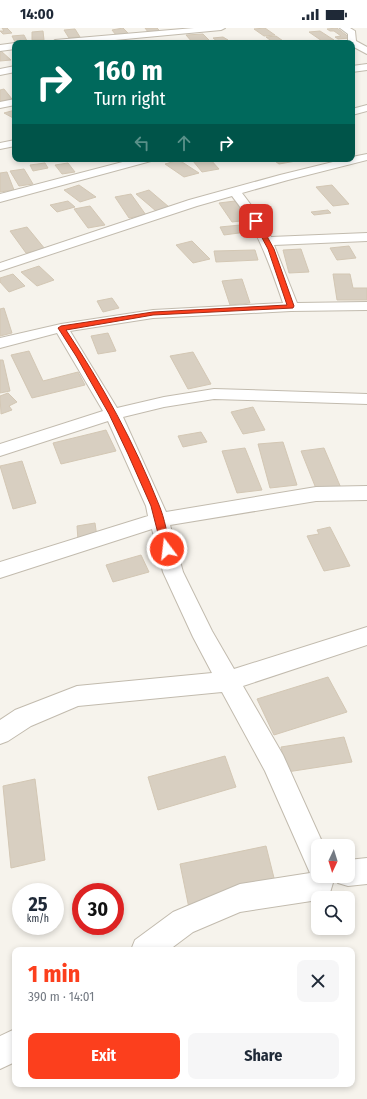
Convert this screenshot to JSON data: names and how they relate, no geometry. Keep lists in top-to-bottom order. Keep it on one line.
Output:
{"north":"bottom","page":{"status":"14:00","turn":["160 m","Turn right"],"speed":"25 km/h","limit":"30","heading":["1 min","390 m · 14:01"],"buttons":["Exit","Share"]}}
